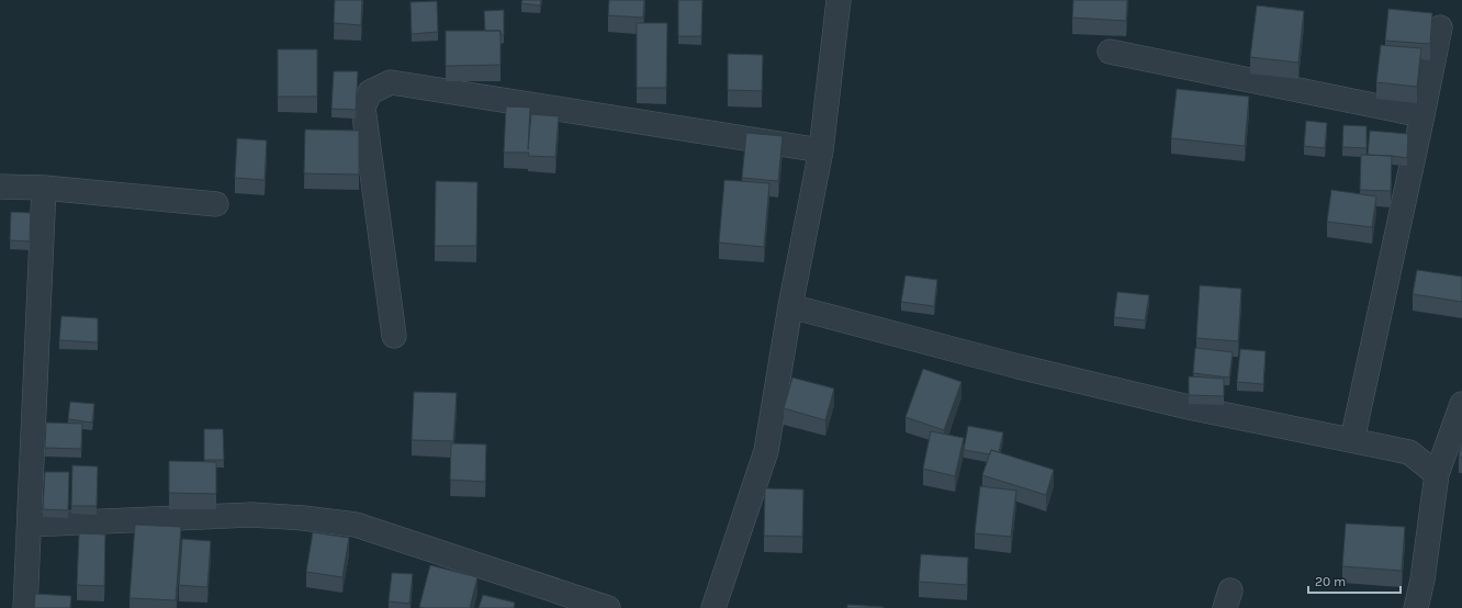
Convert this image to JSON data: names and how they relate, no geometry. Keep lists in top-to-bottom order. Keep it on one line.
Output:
{"scale_bar":"20 m"}
